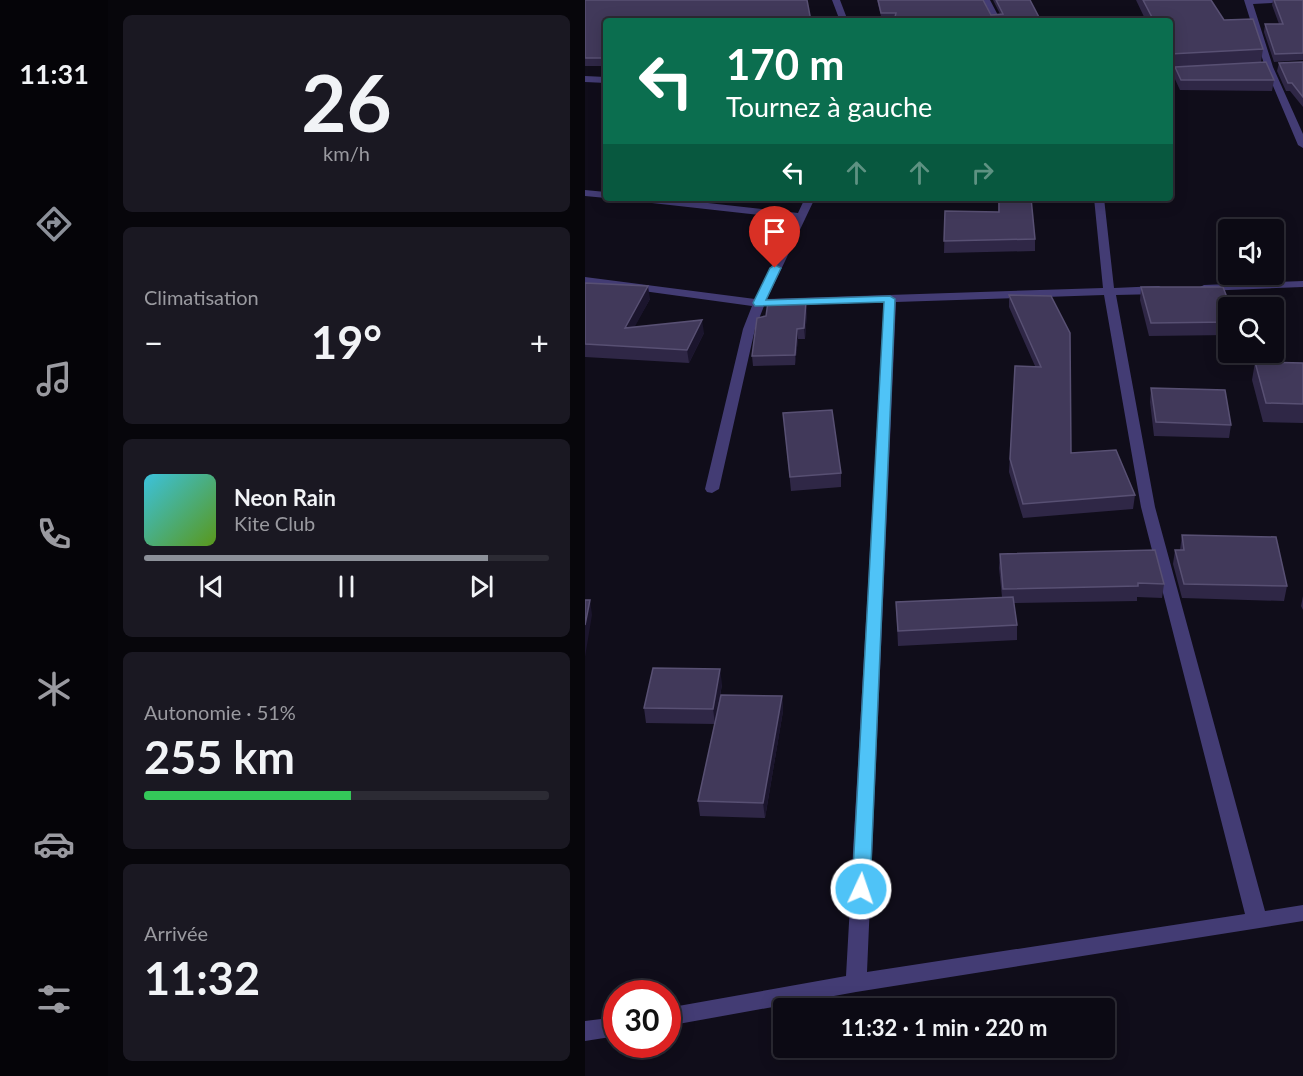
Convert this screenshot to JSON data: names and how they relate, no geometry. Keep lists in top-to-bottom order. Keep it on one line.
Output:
{"page":{"tabs":"11:31","tile":[["26","km/h"],"Climatisation",["Autonomie · 51%","255 km"],["Arrivée","11:32"]],"turn":["170 m","Tournez à gauche"],"heat":["−","19°","+"],"song":["Neon Rain","Kite Club"],"limit":"30","trip":"11:32 · 1 min · 220 m"}}
